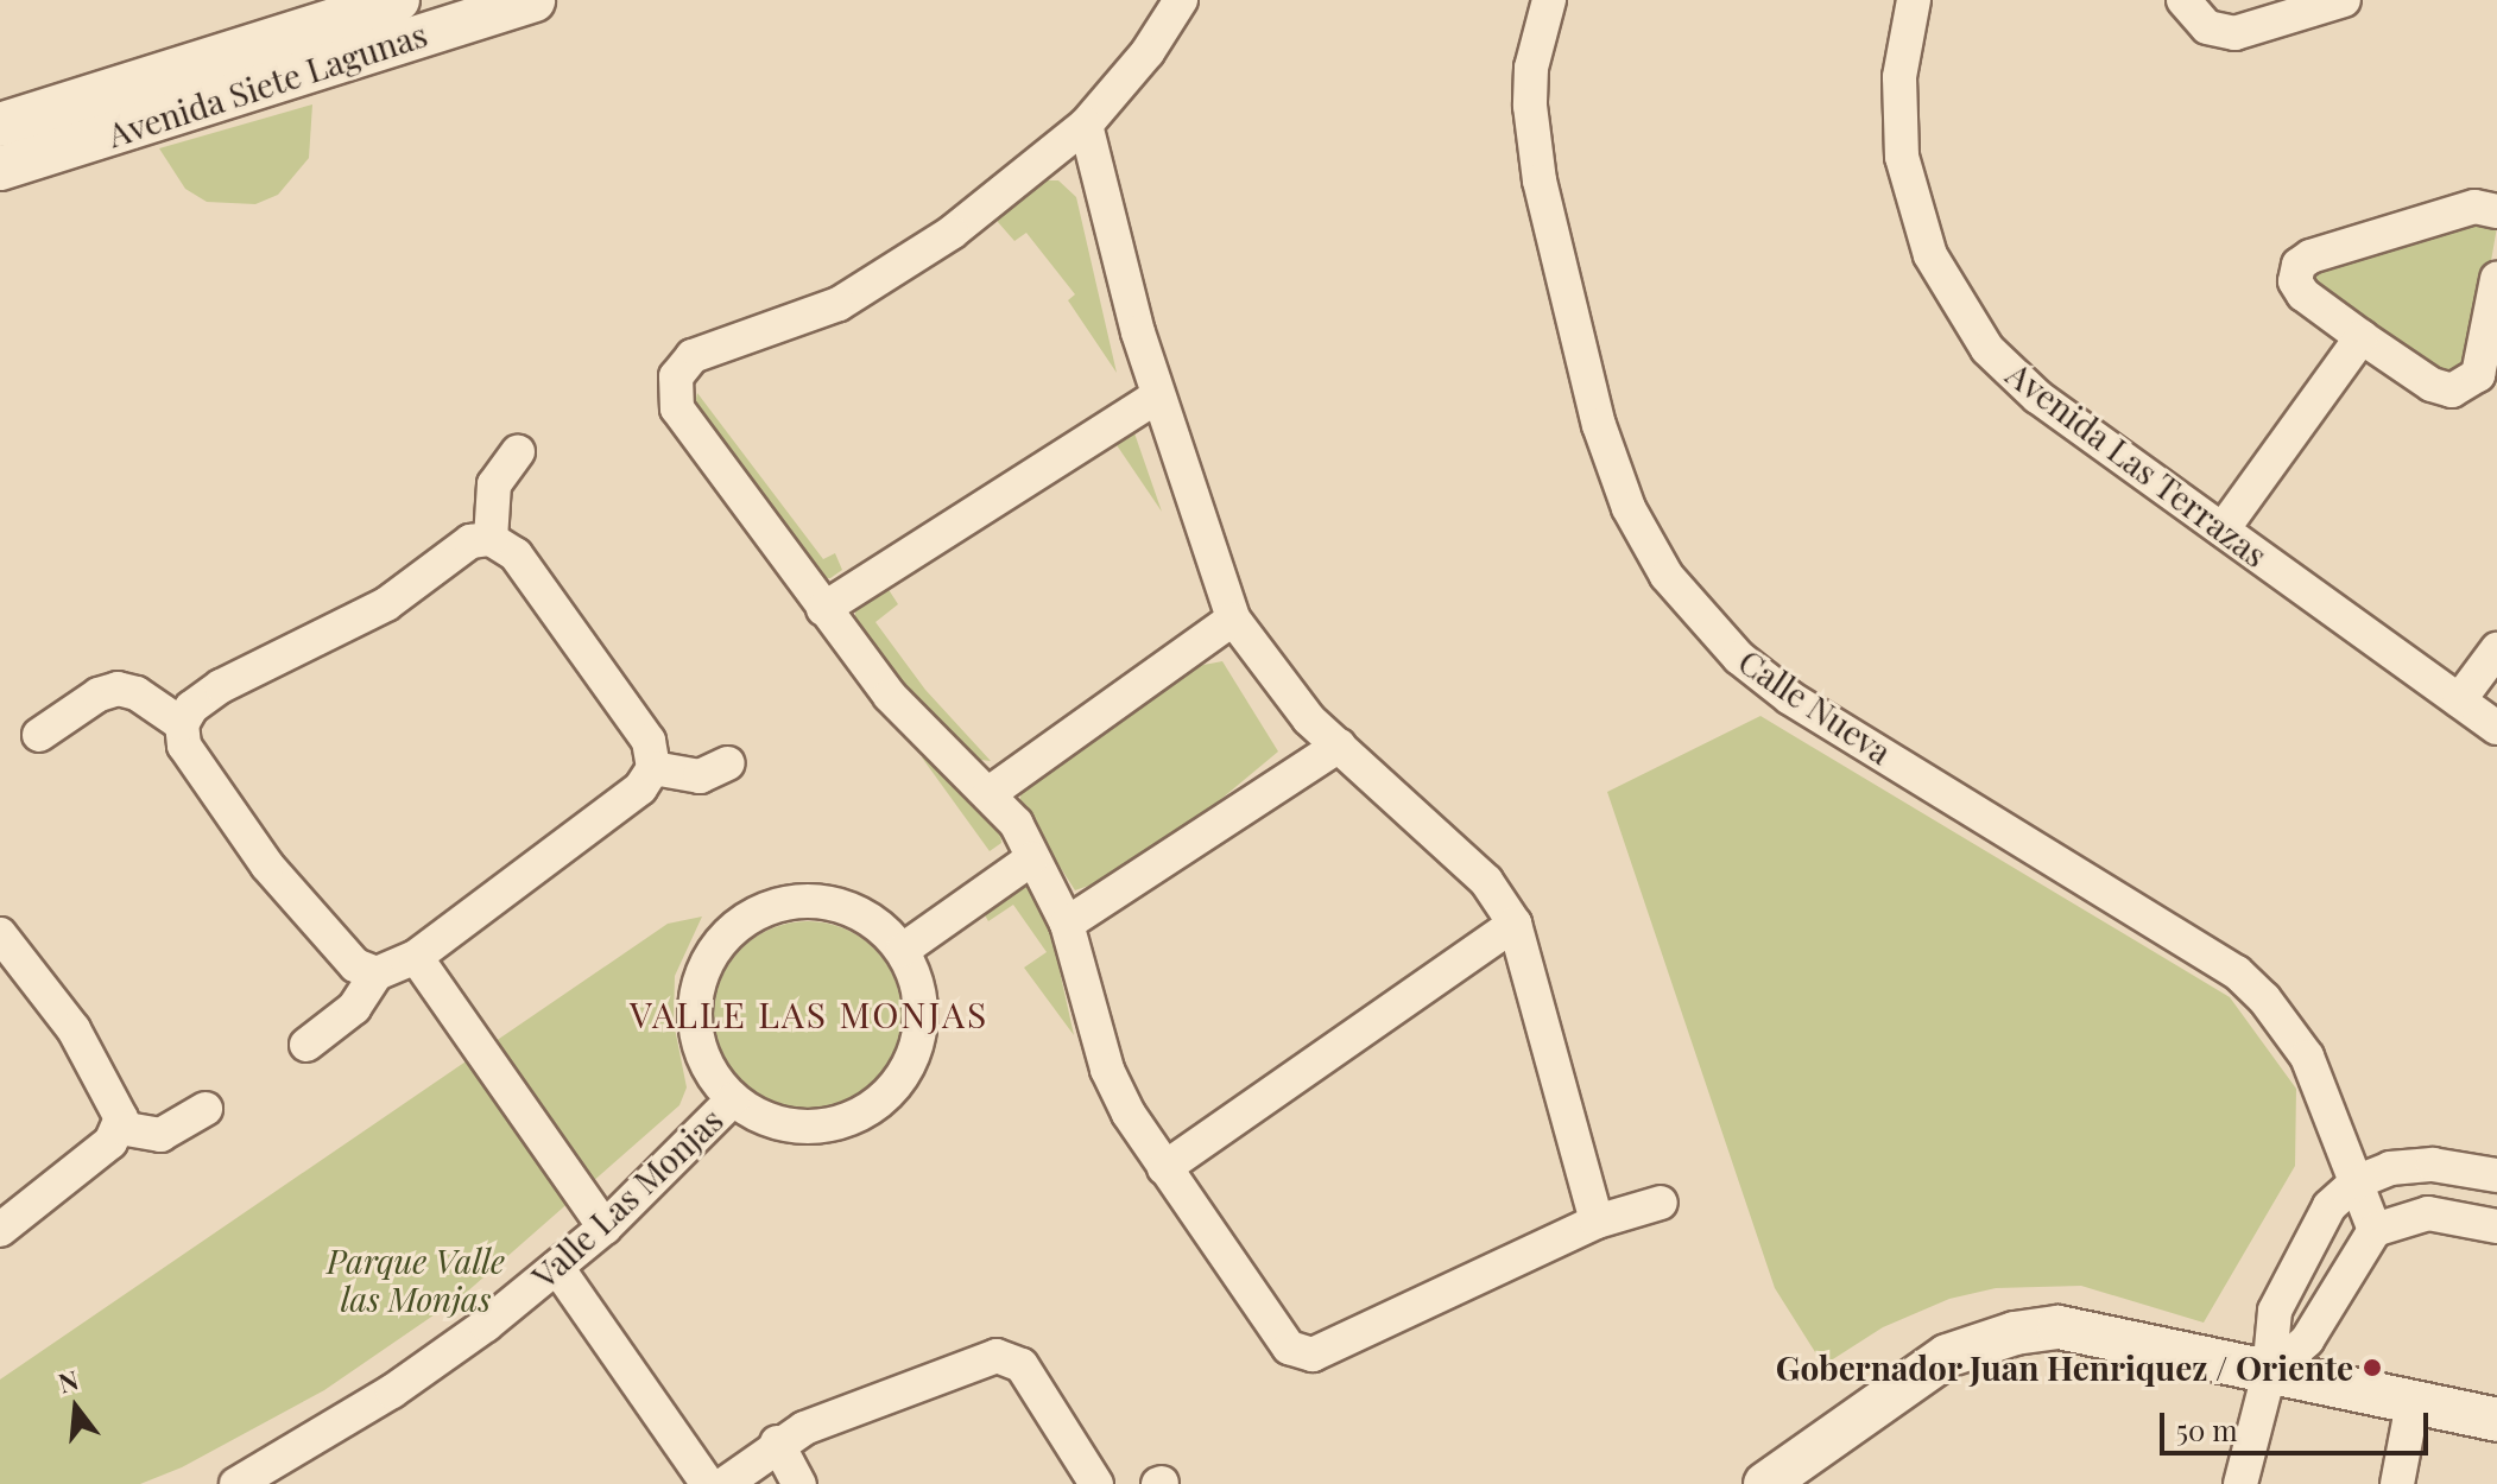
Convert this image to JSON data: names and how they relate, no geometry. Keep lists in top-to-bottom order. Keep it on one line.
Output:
{"streets":{"street":["Avenida Siete Lagunas","Avenida Las Terrazas","Calle Nueva","Valle Las Monjas"]},"districts":["VALLE LAS MONJAS"],"parks":["Parque Valle las Monjas"],"places":["Gobernador Juan Henriquez / Oriente"],"scale_bar":"50 m","north":"top"}
